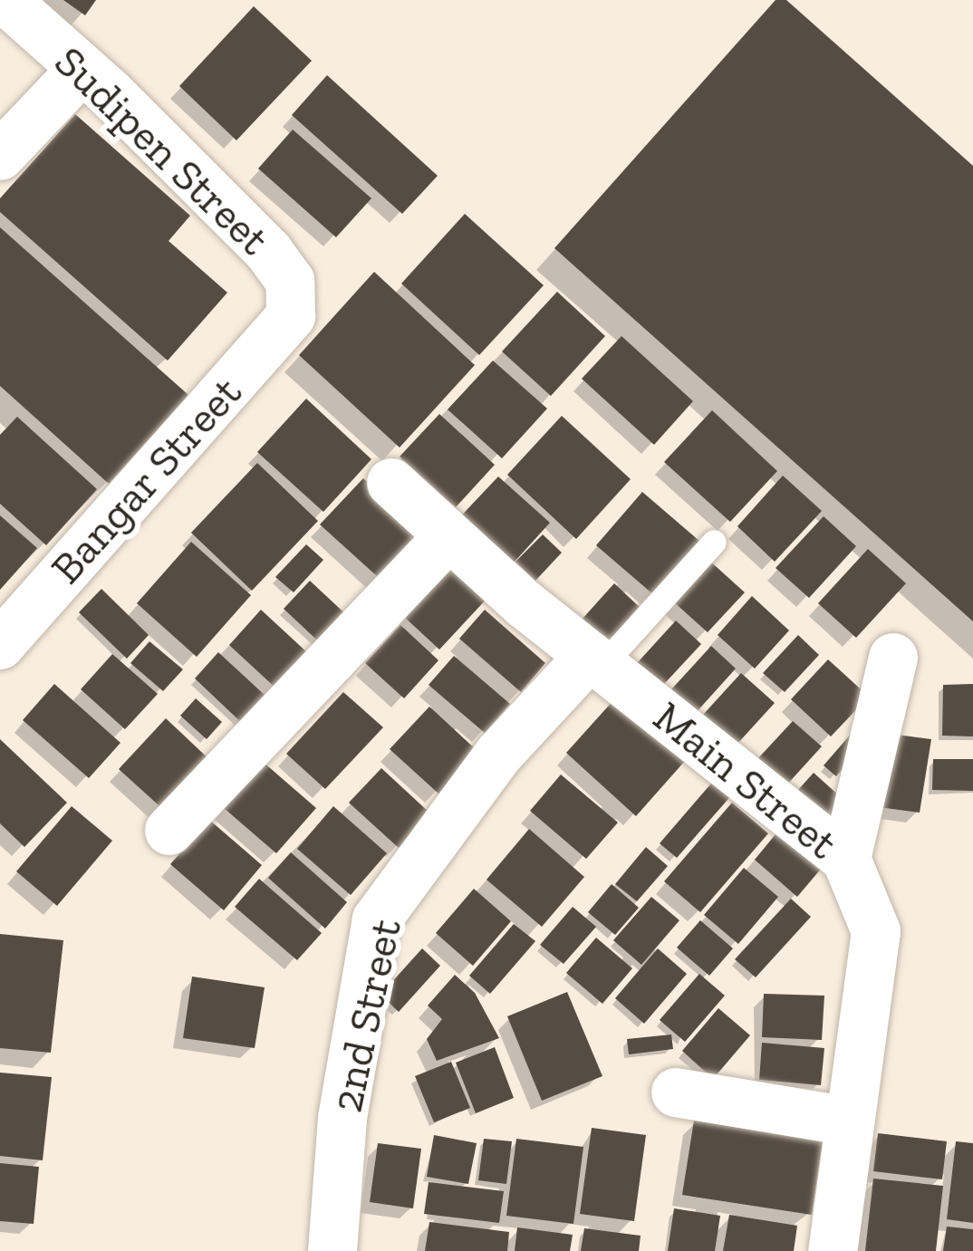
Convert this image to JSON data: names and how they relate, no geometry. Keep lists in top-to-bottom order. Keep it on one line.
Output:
{"streets":{"street":["Sudipen Street","Bangar Street","Main Street","2nd Street"]},"crossings":[["Sudipen Street","Bangar Street"],["Main Street","2nd Street"]]}
